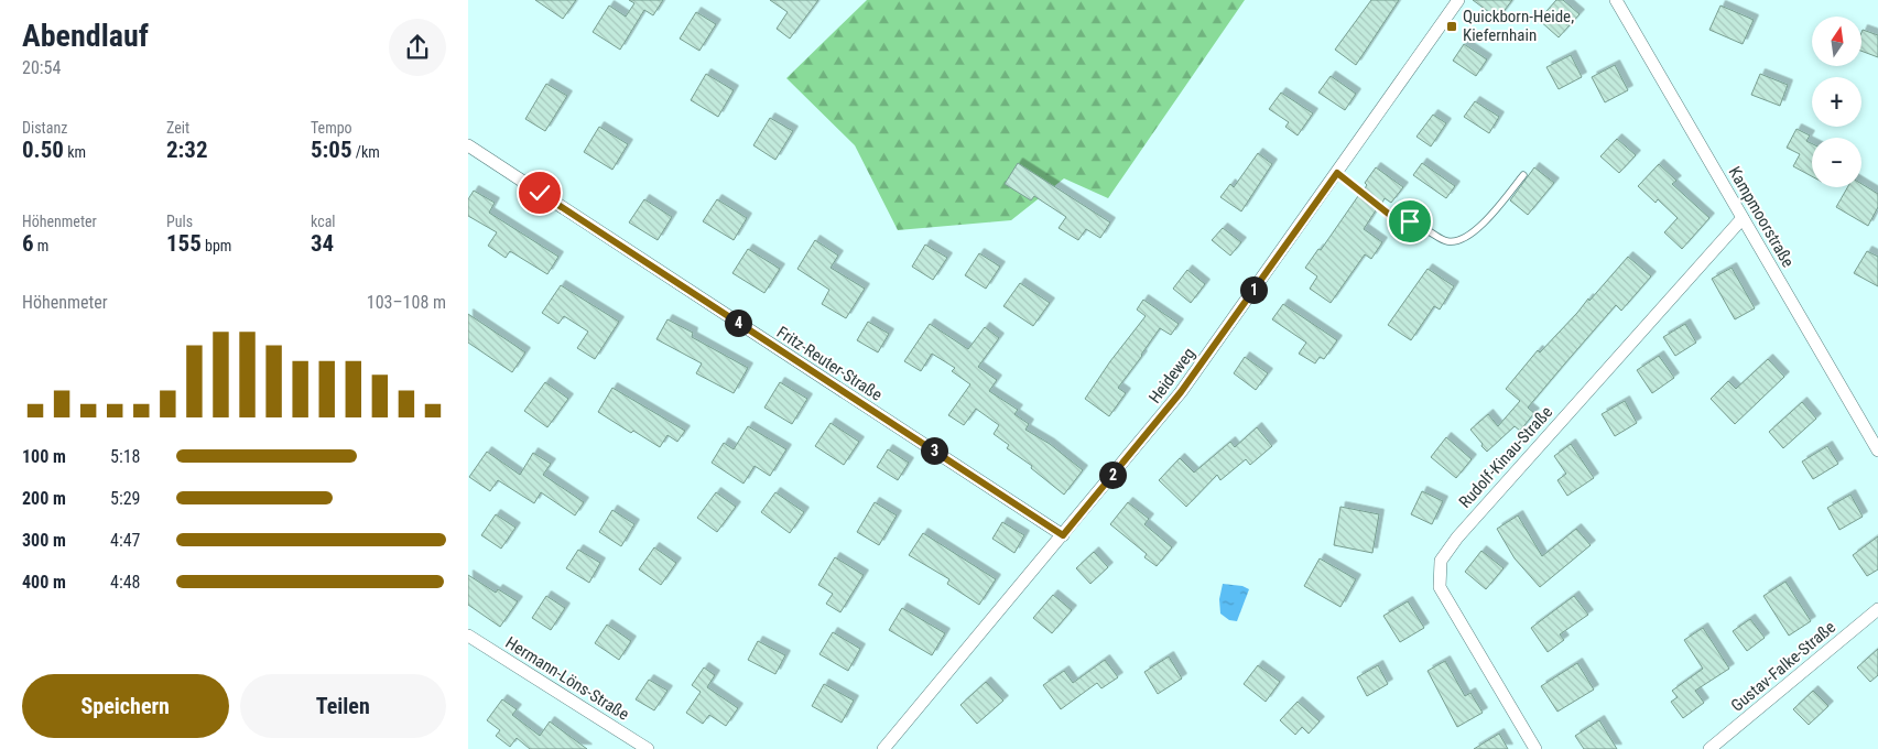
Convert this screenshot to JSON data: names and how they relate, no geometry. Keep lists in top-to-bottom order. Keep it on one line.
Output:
{"streets":{"street":["Kampmoorstraße","Fritz-Reuter-Straße","Heideweg","Rudolf-Kinau-Straße","Gustav-Falke-Straße","Hermann-Löns-Straße"]},"crossings":[["Kampmoorstraße","Rudolf-Kinau-Straße"],["Fritz-Reuter-Straße","Heideweg"]],"places":{"transit":["Quickborn-Heide, Kiefernhain"]},"north":"top","page":{"heading":["Abendlauf","20:54"],"map_buttons":["+","−"],"stats":[["Distanz","0.50 km"],["Zeit","2:32"],["Tempo","5:05 /km"],["Höhenmeter","6 m"],["Puls","155 bpm"],["kcal","34"]],"pins":["1","4","3","2"],"chart":["Höhenmeter","103–108 m"],"list":[{"name":"100 m","note":"5:18"},{"name":"200 m","note":"5:29"},{"name":"300 m","note":"4:47"},{"name":"400 m","note":"4:48"}],"buttons":["Speichern","Teilen"]}}
